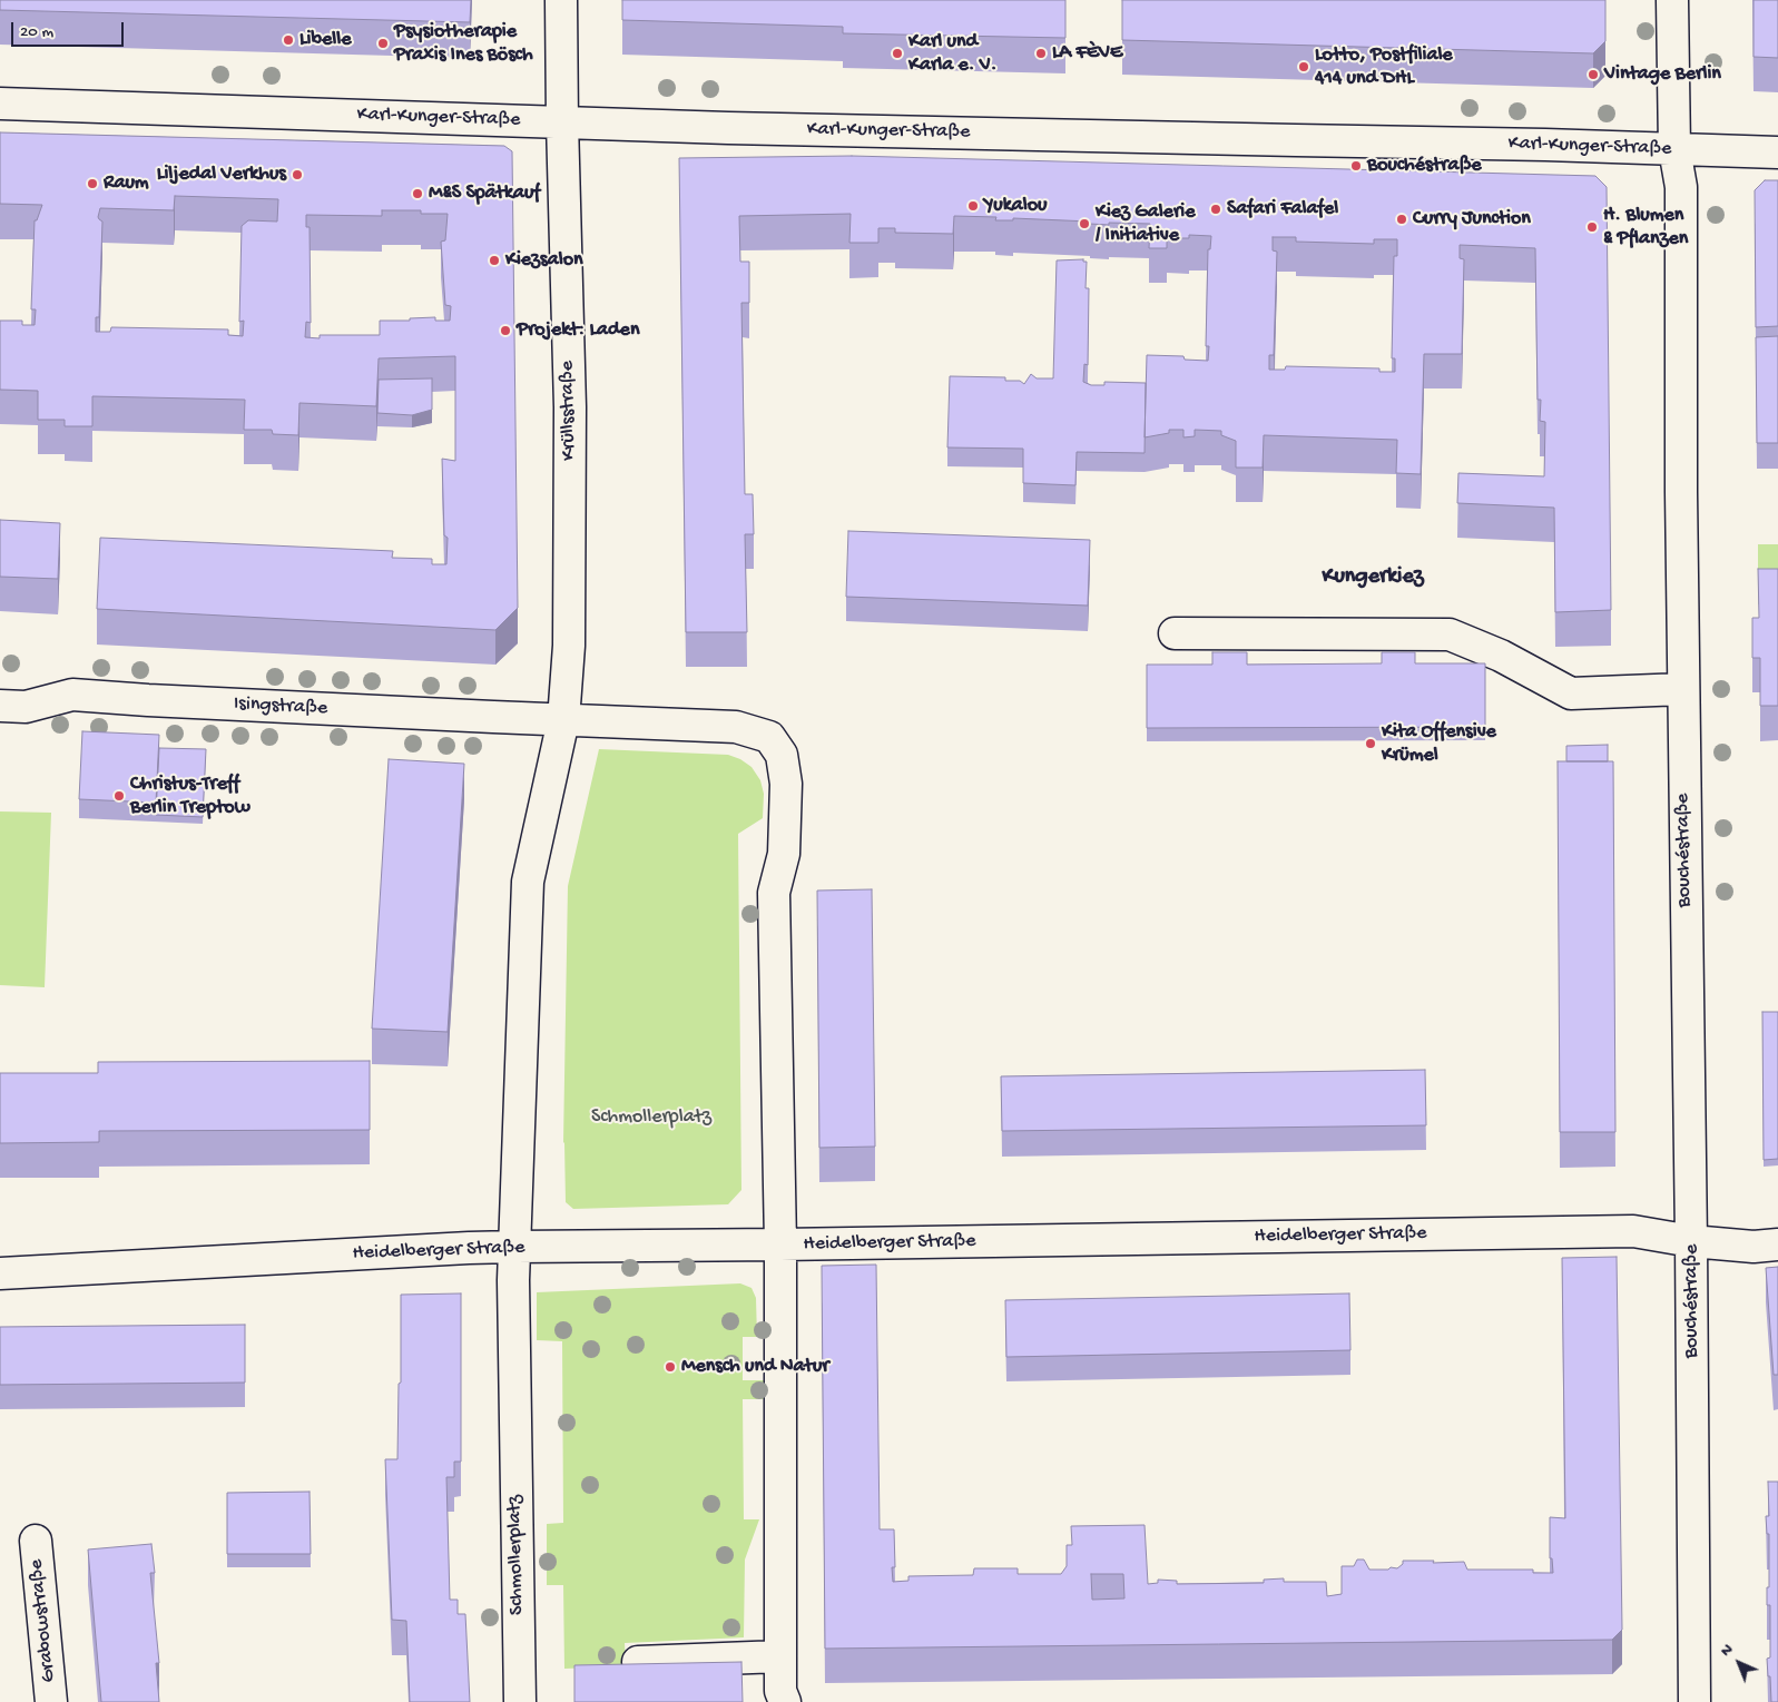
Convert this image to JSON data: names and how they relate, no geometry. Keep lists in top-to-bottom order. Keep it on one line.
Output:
{"streets":{"street":["Karl-Kunger-Straße","Krüllsstraße","Isingstraße","Bouchéstraße","Heidelberger Straße","Schmollerplatz","Grabowstraße"]},"crossings":[["Karl-Kunger-Straße","Krüllsstraße"],["Karl-Kunger-Straße","Bouchéstraße"],["Krüllsstraße","Isingstraße"],["Krüllsstraße","Schmollerplatz"],["Isingstraße","Schmollerplatz"],["Bouchéstraße","Heidelberger Straße"],["Heidelberger Straße","Schmollerplatz"]],"districts":["Kungerkiez"],"parks":["Schmollerplatz"],"places":["Libelle","Psysiotherapie Praxis Ines Bösch","Karl und Karla e. V.","LA FÈVE","Lotto, Postfiliale 414 und DHL","Vintage Berlin","Bouchéstraße","Liljedal Verkhus","Raum","M&S Spätkauf","Yukalou","Safari Falafel","Curry Junction","Kiez Galerie / Initiative","H. Blumen & Pflanzen","Kiezsalon","Projekt: Laden","Kita Offensive Krümel","Christus-Treff Berlin Treptow","Mensch und Natur"],"scale_bar":"20 m","north":"top left"}
